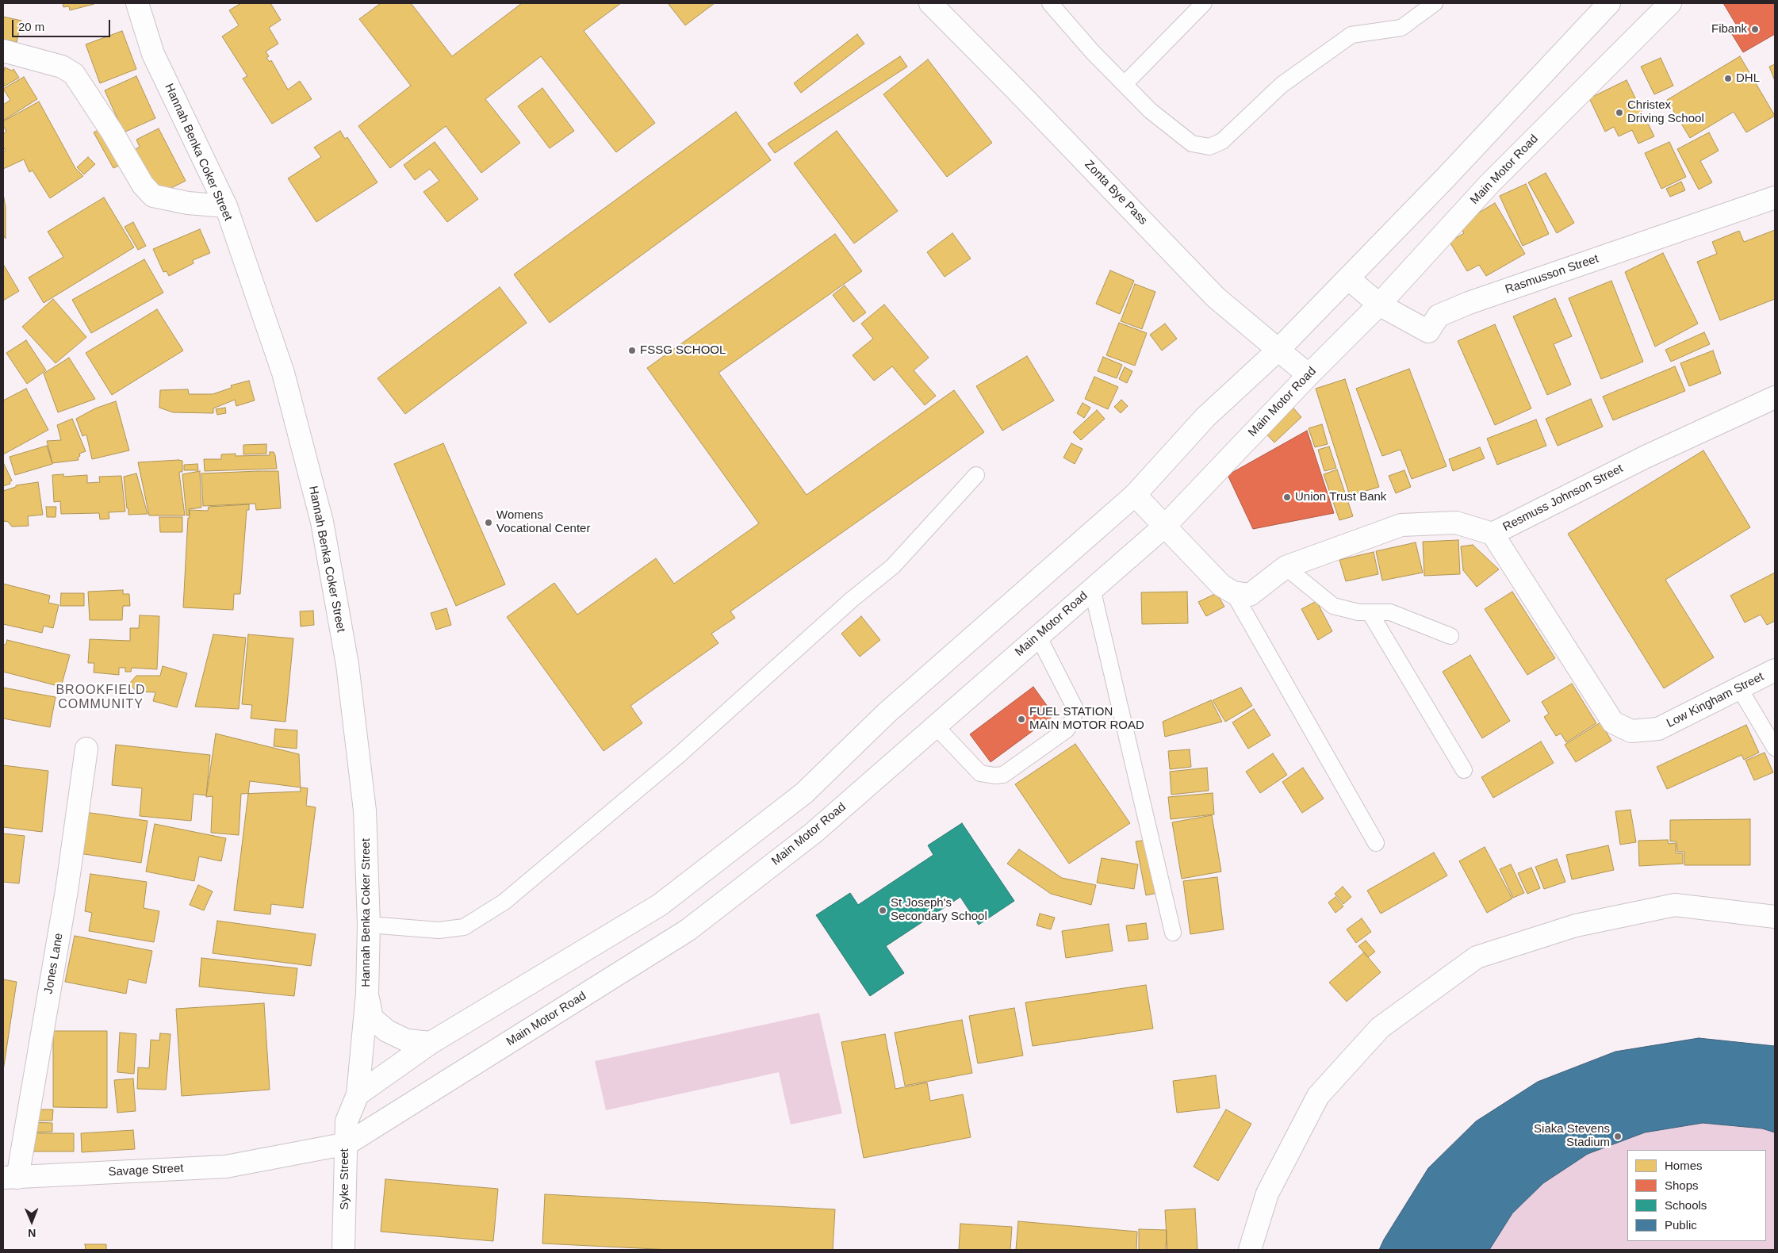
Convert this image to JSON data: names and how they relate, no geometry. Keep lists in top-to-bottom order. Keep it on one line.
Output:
{"streets":{"street":["Hannah Benka Coker Street","Main Motor Road","Zonta Bye Pass","Rasmusson Street","Resmuss Johnson Street","Low Kingham Street","Jones Lane","Savage Street","Syke Street"]},"crossings":[["Hannah Benka Coker Street","Main Motor Road"],["Hannah Benka Coker Street","Syke Street"],["Main Motor Road","Zonta Bye Pass"],["Main Motor Road","Rasmusson Street"],["Main Motor Road","Syke Street"],["Resmuss Johnson Street","Low Kingham Street"],["Jones Lane","Savage Street"],["Savage Street","Syke Street"]],"districts":["BROOKFIELD COMMUNITY"],"places":["Fibank","DHL","Christex Driving School","FSSG SCHOOL","Union Trust Bank","Womens Vocational Center","FUEL STATION MAIN MOTOR ROAD","St Joseph's Secondary School","Siaka Stevens Stadium"],"legend":["Homes","Shops","Schools","Public"],"scale_bar":"20 m","north":"bottom"}
